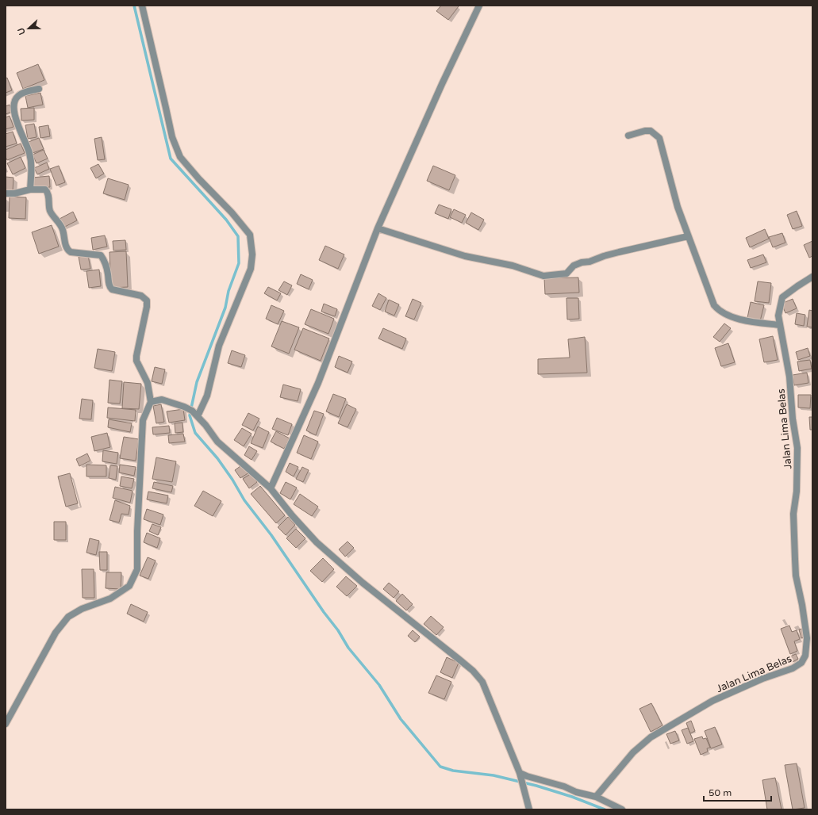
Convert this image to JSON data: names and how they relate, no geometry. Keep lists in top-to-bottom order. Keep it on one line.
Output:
{"streets":{"street":["Jalan Lima Belas"]},"scale_bar":"50 m","north":"left"}
